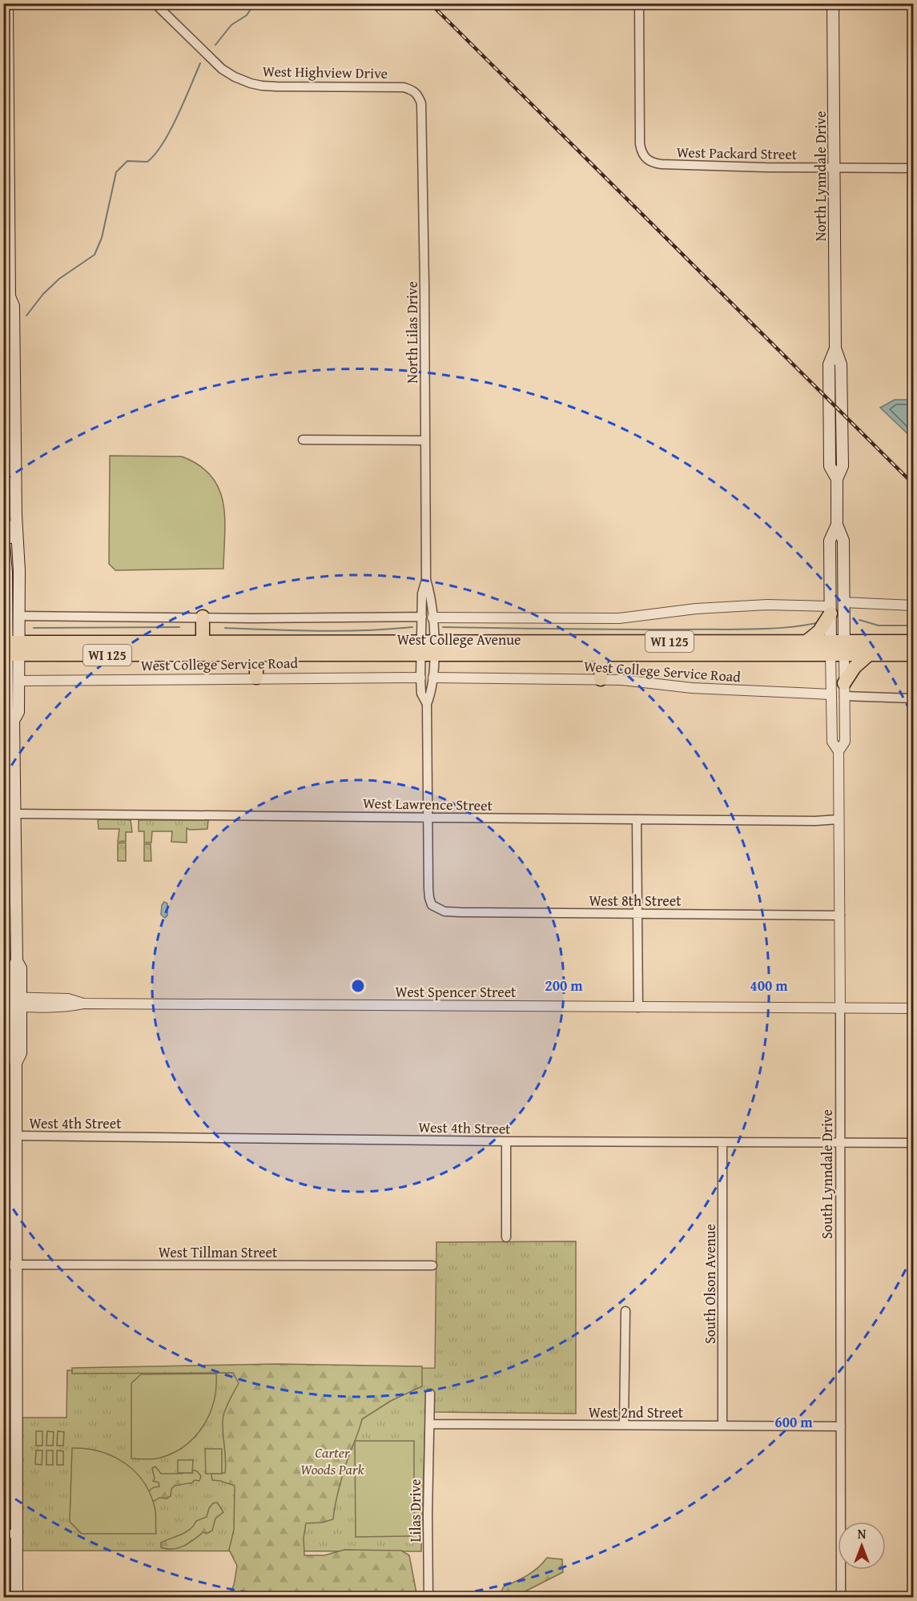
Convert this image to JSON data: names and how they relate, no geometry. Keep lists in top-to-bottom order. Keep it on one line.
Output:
{"streets":{"main road":["North Lynndale Drive","West College Avenue","WI 125"],"street":["West Highview Drive","West Packard Street","North Lilas Drive","West College Service Road","West Lawrence Street","West 8th Street","West Spencer Street","West 4th Street","South Lynndale Drive","West Tillman Street","South Olson Avenue","West 2nd Street","Lilas Drive"]},"crossings":[["West Highview Drive","North Lilas Drive"],["West Packard Street","North Lynndale Drive"],["North Lynndale Drive","West College Avenue"],["North Lynndale Drive","South Lynndale Drive"],["North Lilas Drive","West College Avenue"],["West College Avenue","South Lynndale Drive"],["West College Service Road","South Lynndale Drive"],["West Lawrence Street","West 8th Street"],["West Lawrence Street","South Lynndale Drive"],["West 8th Street","South Lynndale Drive"],["West Spencer Street","South Lynndale Drive"],["West 4th Street","South Lynndale Drive"],["West 4th Street","South Olson Avenue"],["South Lynndale Drive","West 2nd Street"],["South Olson Avenue","West 2nd Street"],["West 2nd Street","Lilas Drive"]],"parks":["Carter Woods Park"],"north":"top","rings":["200 m","400 m","600 m"]}
